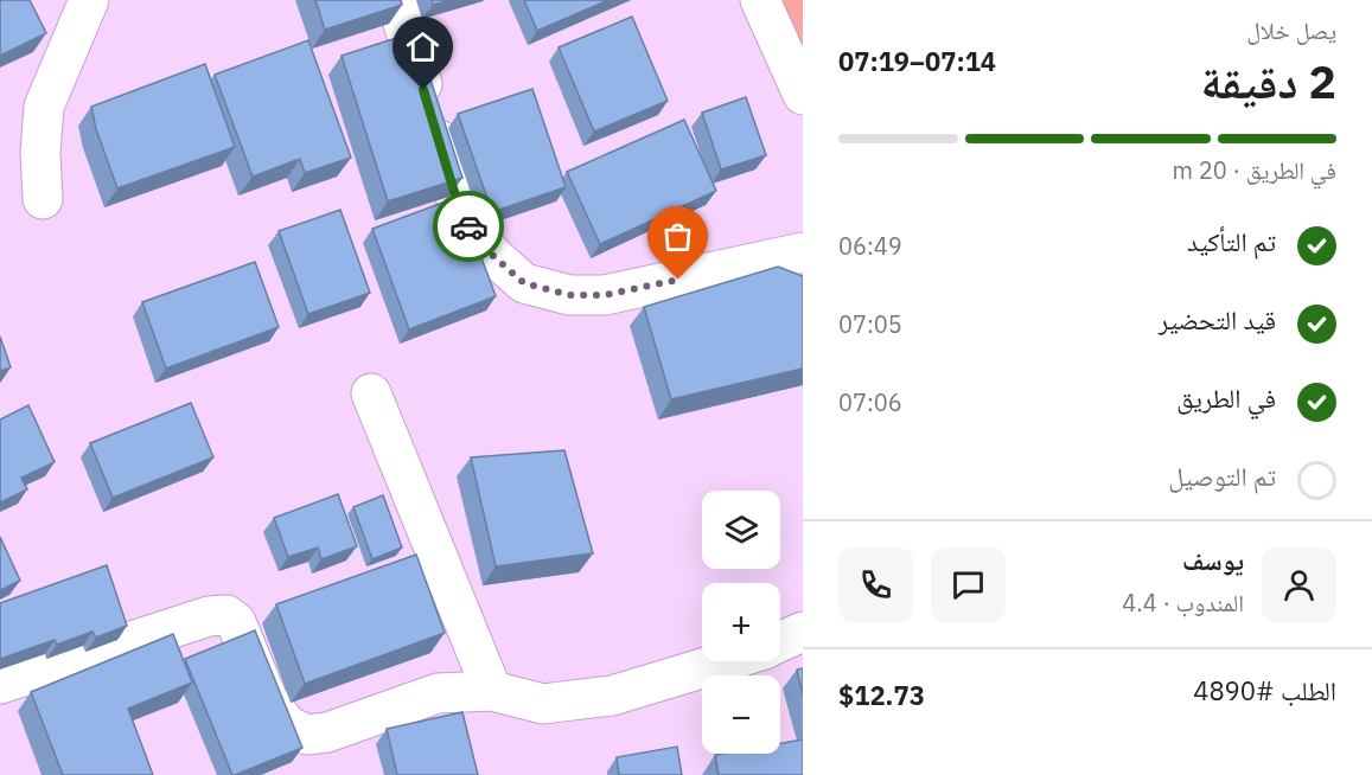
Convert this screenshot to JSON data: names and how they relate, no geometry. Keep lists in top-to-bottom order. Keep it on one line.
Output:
{"page":{"heading":["2 دقيقة","يصل خلال","07:14–07:19"],"panel":["يوسف","المندوب · 4.4","الطلب #4890","$12.73"],"bar":"في الطريق · 20 m","list":[["تم التأكيد","06:49"],["قيد التحضير","07:05"],["في الطريق","07:06"],"تم التوصيل"],"map_buttons":["+","−"]}}
